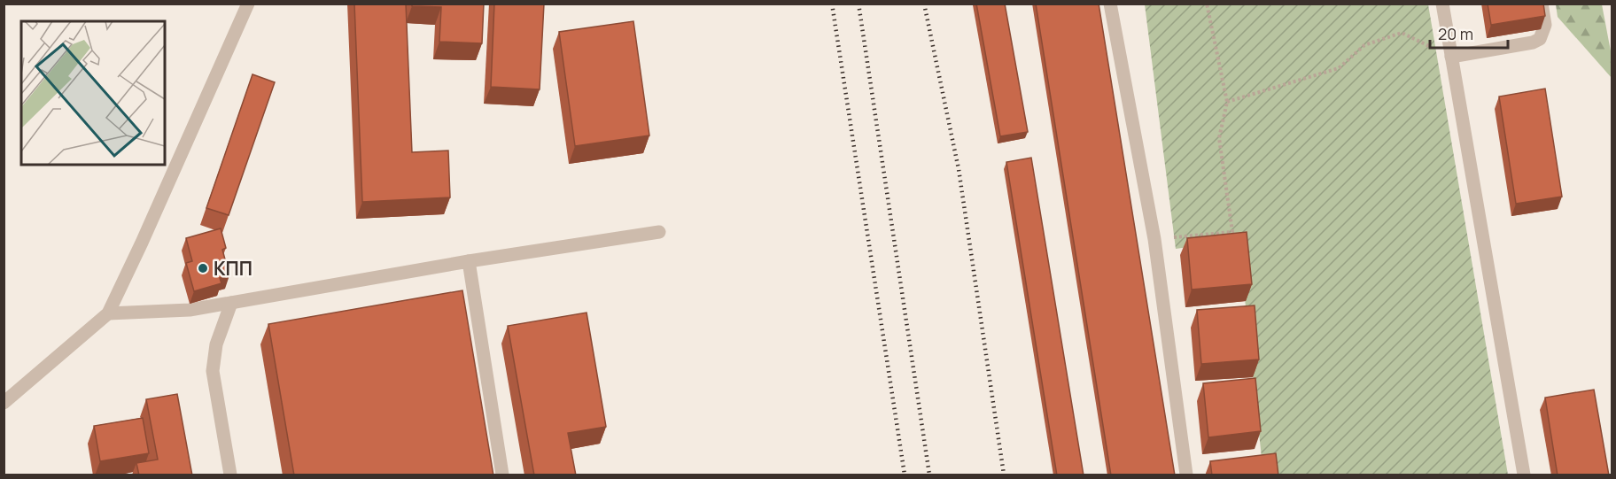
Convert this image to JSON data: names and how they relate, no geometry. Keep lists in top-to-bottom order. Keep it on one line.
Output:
{"places":["КПП"],"scale_bar":"20 m"}
